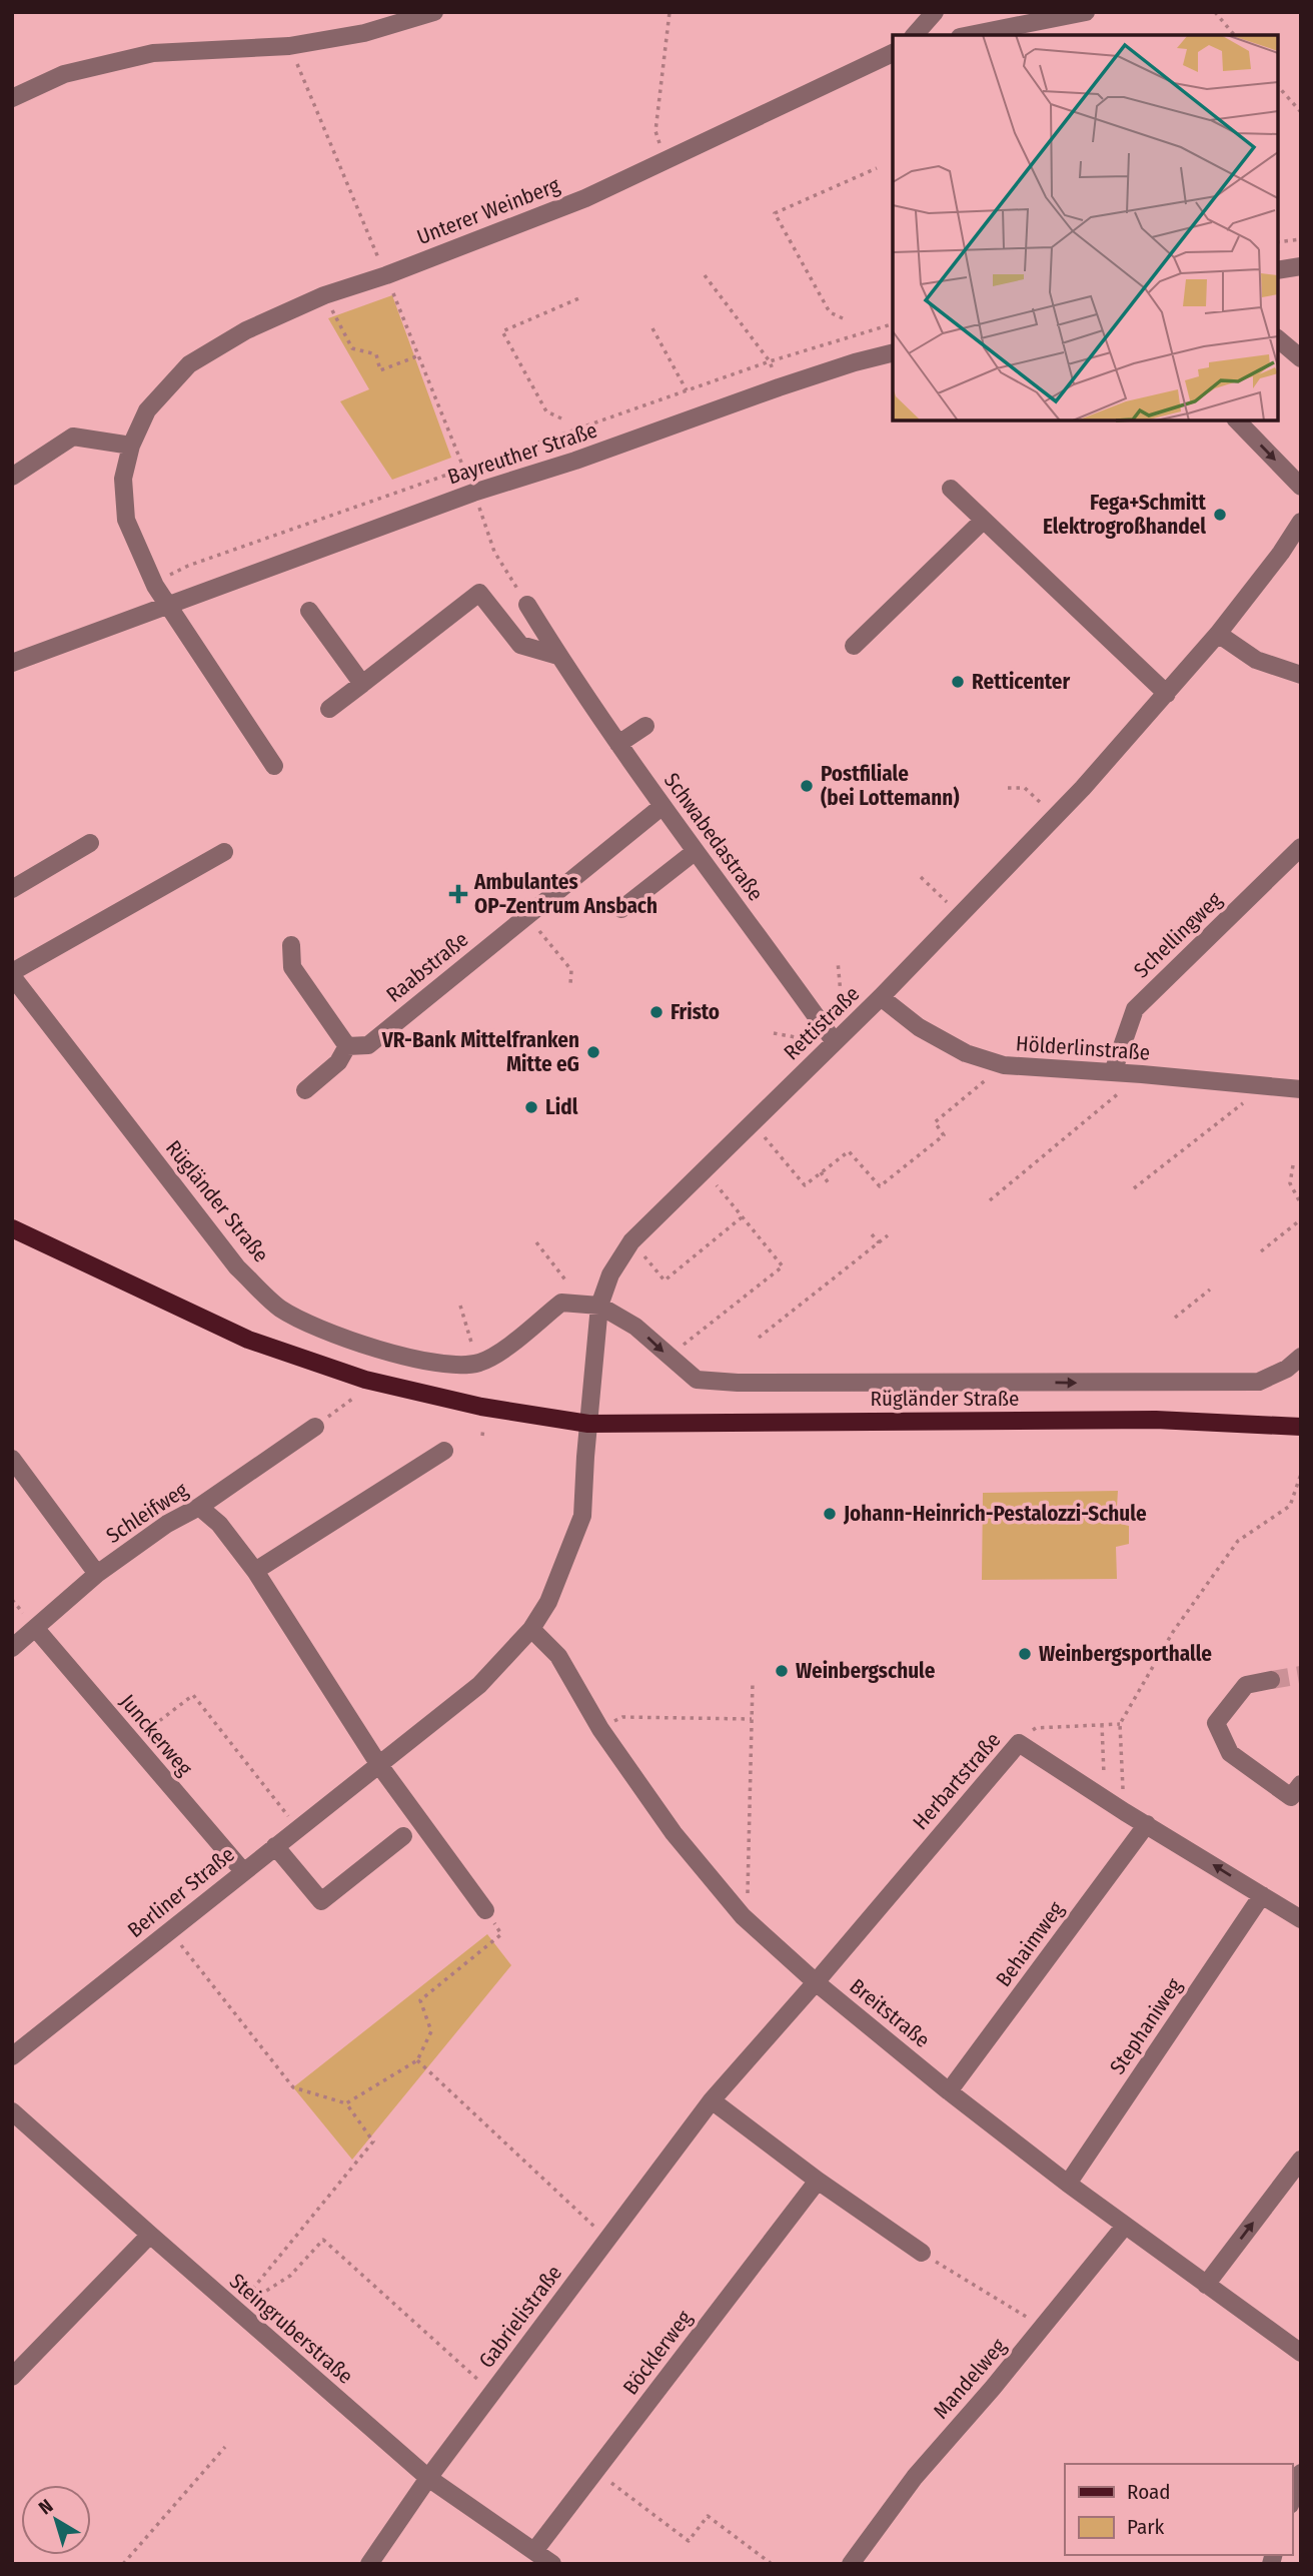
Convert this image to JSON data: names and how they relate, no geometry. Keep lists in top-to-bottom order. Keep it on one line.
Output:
{"streets":{"main road":["Rügländer Straße"],"street":["Unterer Weinberg","Bayreuther Straße","Schwabedastraße","Schellingweg","Raabstraße","Rettistraße","Hölderlinstraße","Schleifweg","Junckerweg","Herbartstraße","Berliner Straße","Behaimweg","Breitstraße","Stephaniweg","Gabrielistraße","Steingruberstraße","Böcklerweg","Mandelweg"]},"crossings":[["Unterer Weinberg","Bayreuther Straße"],["Schwabedastraße","Raabstraße"],["Schwabedastraße","Rettistraße"],["Schellingweg","Hölderlinstraße"],["Rettistraße","Hölderlinstraße"],["Rettistraße","Rügländer Straße"],["Rettistraße","Berliner Straße"],["Rügländer Straße","Berliner Straße"],["Schleifweg","Junckerweg"],["Junckerweg","Berliner Straße"],["Herbartstraße","Behaimweg"],["Herbartstraße","Breitstraße"],["Herbartstraße","Stephaniweg"],["Herbartstraße","Gabrielistraße"],["Berliner Straße","Breitstraße"],["Behaimweg","Breitstraße"],["Breitstraße","Stephaniweg"],["Breitstraße","Mandelweg"],["Gabrielistraße","Steingruberstraße"],["Steingruberstraße","Böcklerweg"]],"places":{"other":["Fega+Schmitt Elektrogroßhandel","Retticenter","Postfiliale (bei Lottemann)","Fristo","VR-Bank Mittelfranken Mitte eG","Lidl","Johann-Heinrich-Pestalozzi-Schule","Weinbergsporthalle","Weinbergschule"],"health":["Ambulantes OP-Zentrum Ansbach"]},"legend":["Road","Park"],"north":"top left"}
